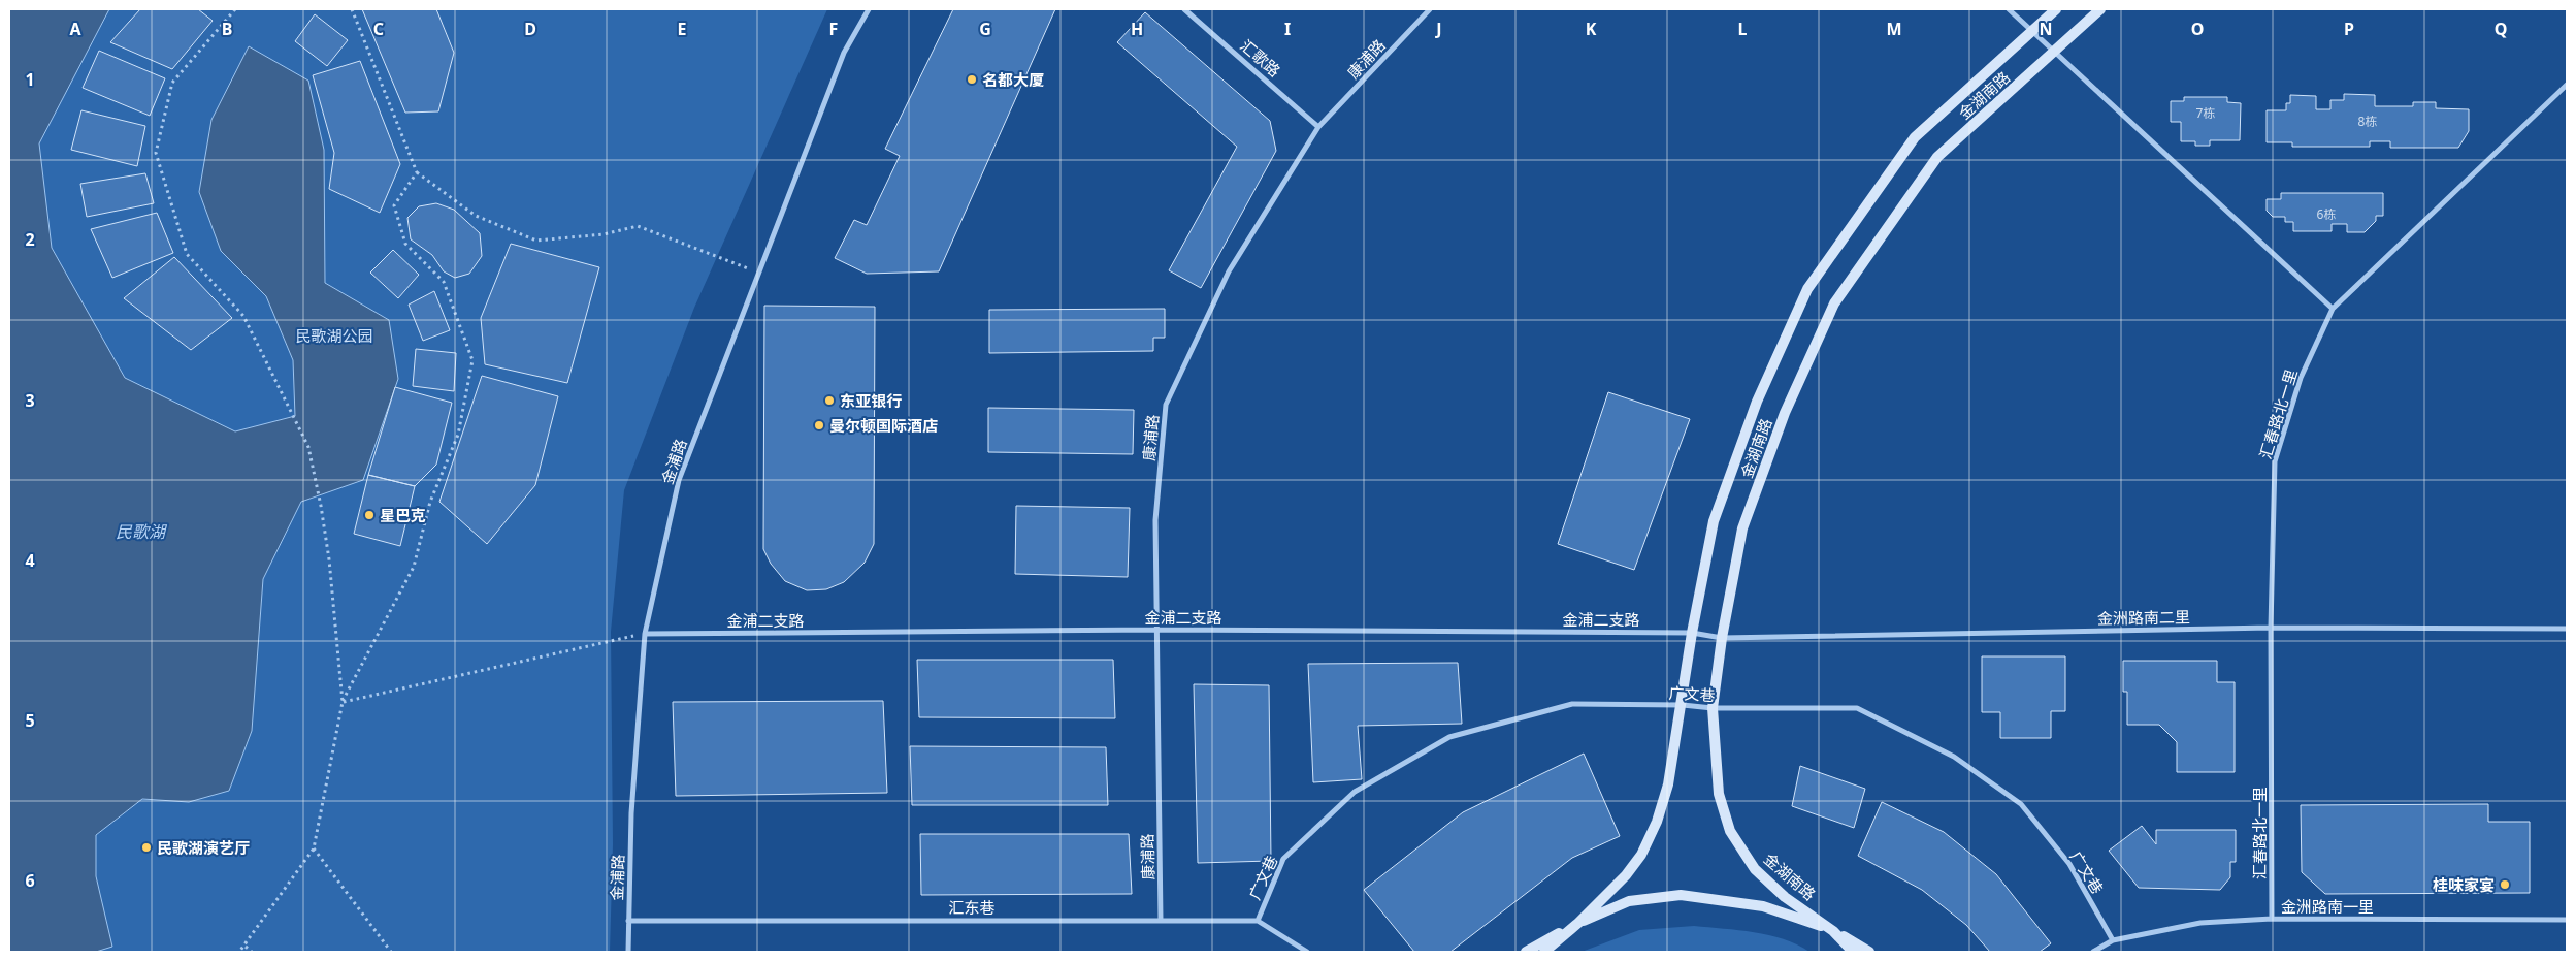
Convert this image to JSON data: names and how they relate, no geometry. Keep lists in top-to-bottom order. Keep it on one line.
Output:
{"streets":{"main road":["金湖南路"],"street":["汇歌路","康浦路","汇春路北一里","金浦路","金浦二支路","金洲路南二里","广文巷","金洲路南一里","汇东巷"]},"crossings":[["汇歌路","康浦路"],["康浦路","金浦二支路"],["康浦路","汇东巷"],["金湖南路","金浦二支路"],["金湖南路","金洲路南二里"],["金湖南路","广文巷"],["汇春路北一里","金洲路南二里"],["汇春路北一里","金洲路南一里"],["金浦路","金浦二支路"],["金浦路","汇东巷"],["金浦二支路","金洲路南二里"],["广文巷","金洲路南一里"],["广文巷","汇东巷"]],"water":["民歌湖"],"parks":["民歌湖公园"],"places":["名都大厦","东亚银行","曼尔顿国际酒店","星巴克","民歌湖演艺厅","桂味家宴"],"house_numbers":["7栋","8栋","6栋"],"grid":{"columns":["A","B","C","D","E","F","G","H","I","J","K","L","M","N","O","P","Q"],"rows":["1","2","3","4","5","6"]}}
